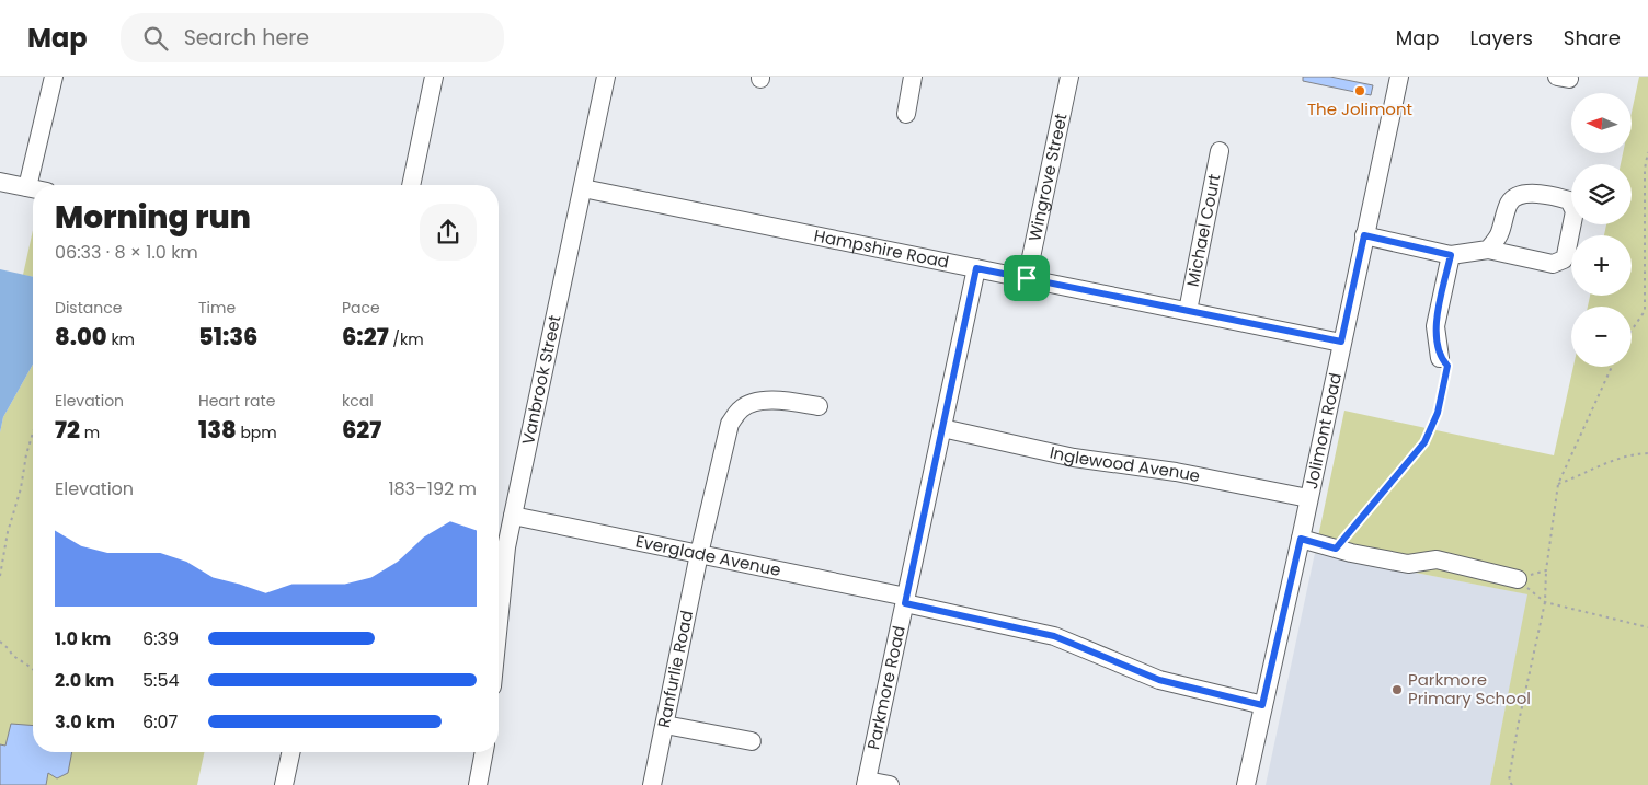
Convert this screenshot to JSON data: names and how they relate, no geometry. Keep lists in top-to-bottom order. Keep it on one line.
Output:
{"streets":{"street":["Wingrove Street","Michael Court","Hampshire Road","Vanbrook Street","Jolimont Road","Inglewood Avenue","Everglade Avenue","Ranfurlie Road","Parkmore Road"]},"crossings":[["Wingrove Street","Hampshire Road"],["Michael Court","Hampshire Road"],["Hampshire Road","Vanbrook Street"],["Hampshire Road","Jolimont Road"],["Hampshire Road","Parkmore Road"],["Vanbrook Street","Everglade Avenue"],["Jolimont Road","Inglewood Avenue"],["Jolimont Road","Everglade Avenue"],["Inglewood Avenue","Parkmore Road"],["Everglade Avenue","Ranfurlie Road"],["Everglade Avenue","Parkmore Road"]],"places":["The Jolimont","Parkmore Primary School"],"north":"left","page":{"header":"Map","search":"Search here","nav":["Map","Layers","Share"],"map_buttons":["+","−"],"heading":["Morning run","06:33 · 8 × 1.0 km"],"stats":[["Distance","8.00 km"],["Time","51:36"],["Pace","6:27 /km"],["Elevation","72 m"],["Heart rate","138 bpm"],["kcal","627"]],"chart":["Elevation","183–192 m"],"list":[{"name":"1.0 km","note":"6:39"},{"name":"2.0 km","note":"5:54"},{"name":"3.0 km","note":"6:07"}]}}
